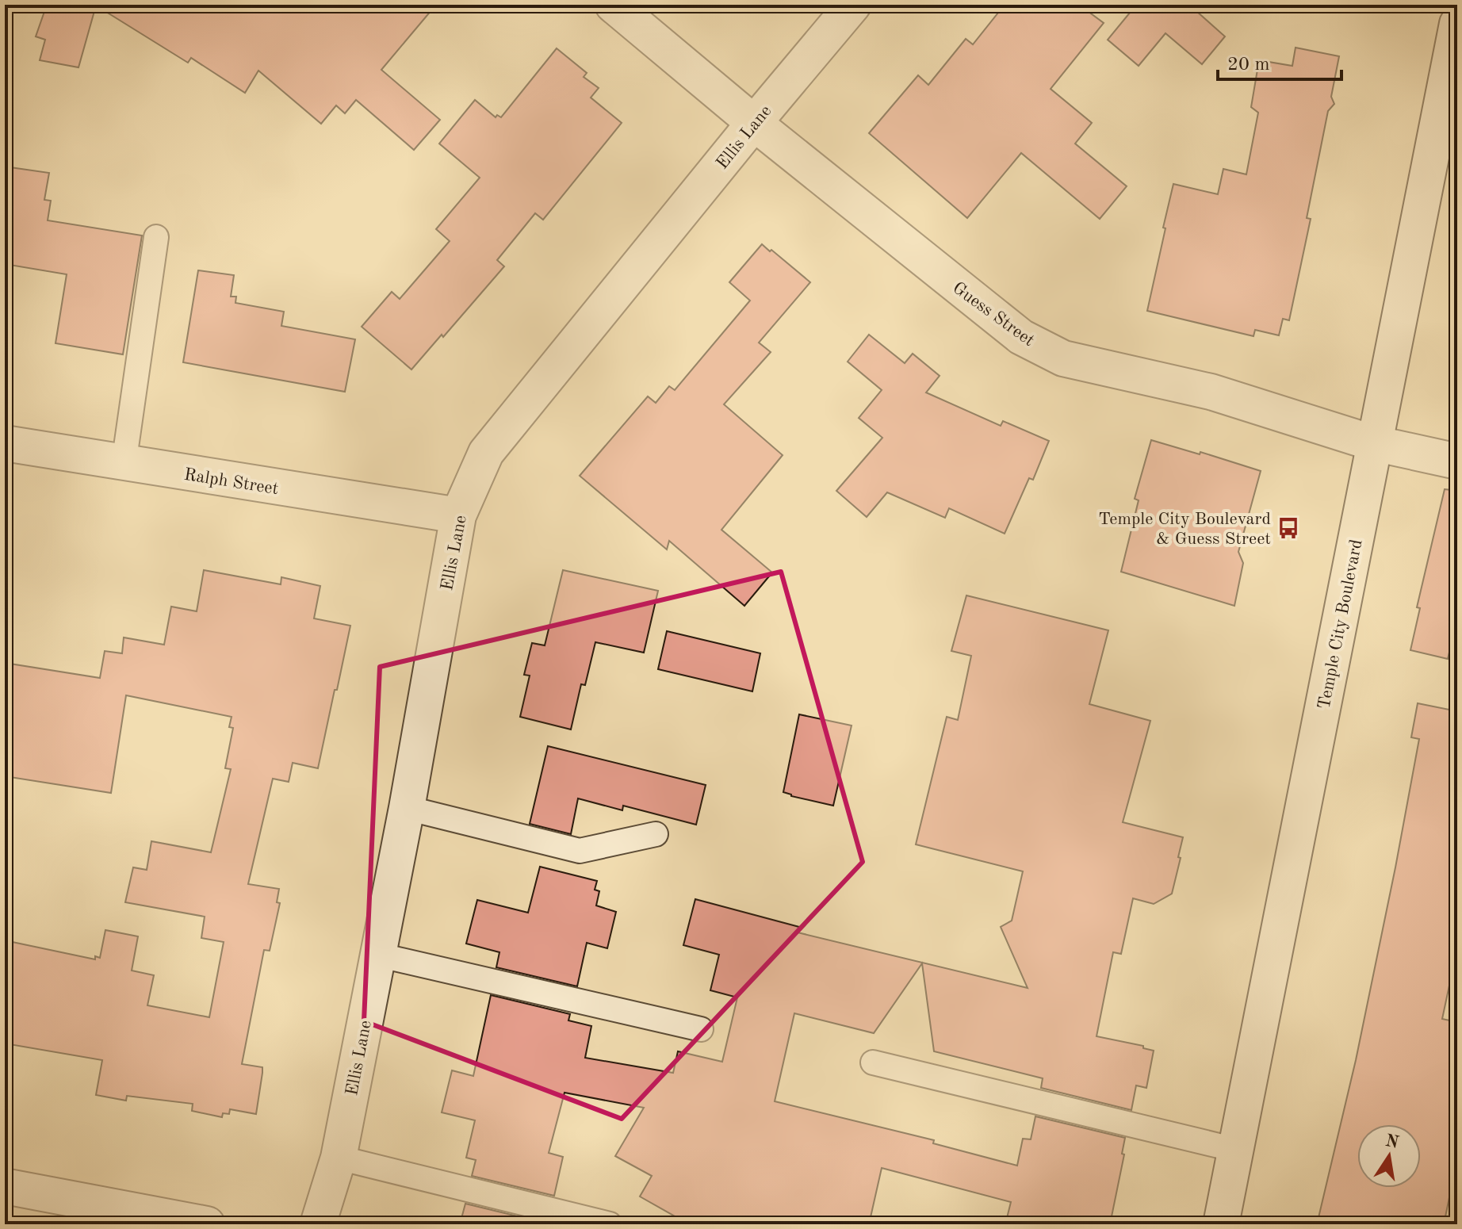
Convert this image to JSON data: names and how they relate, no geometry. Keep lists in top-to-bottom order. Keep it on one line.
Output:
{"streets":{"street":["Ellis Lane","Guess Street","Ralph Street","Temple City Boulevard"]},"crossings":[["Ellis Lane","Guess Street"],["Ellis Lane","Ralph Street"],["Guess Street","Temple City Boulevard"]],"places":{"bus stop":["Temple City Boulevard & Guess Street"]},"scale_bar":"20 m","north":"top"}
